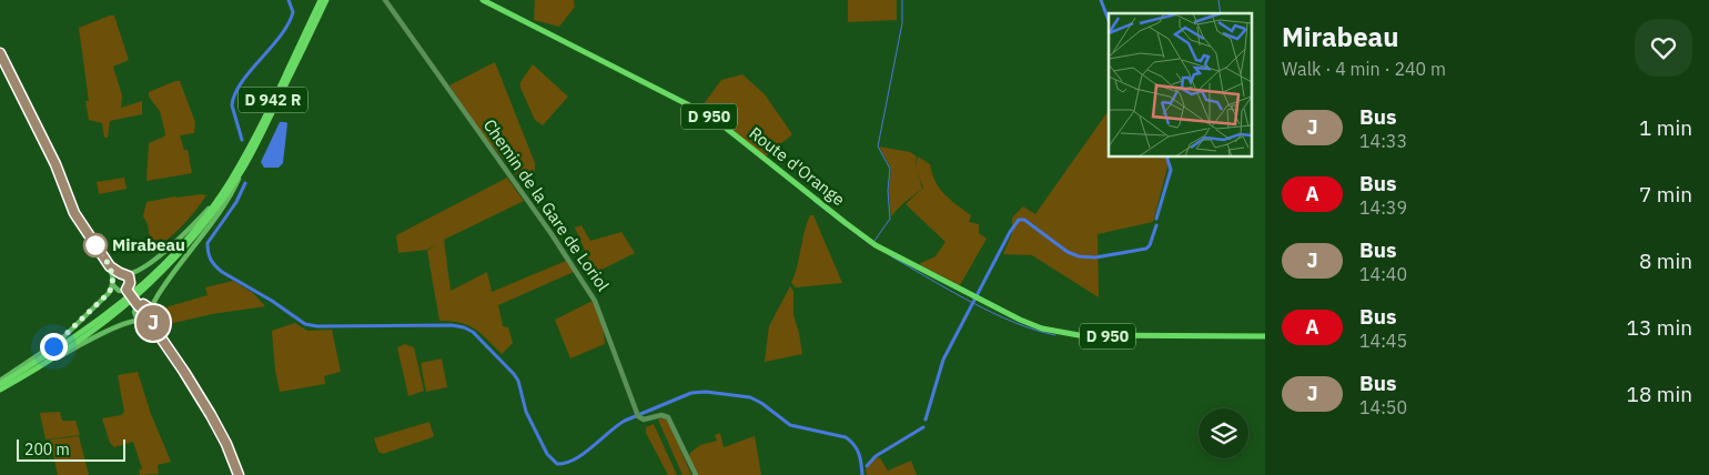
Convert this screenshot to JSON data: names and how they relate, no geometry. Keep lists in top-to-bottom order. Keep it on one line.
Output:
{"streets":{"main road":["D 942 R","D 950","Route d'Orange"],"street":["Chemin de la Gare de Loriol"]},"places":["Mirabeau"],"lines":["bus line J"],"scale_bar":"200 m","page":{"on_map":"J","heading":["Mirabeau","Walk · 4 min · 240 m"],"list":[{"mark":"J","name":"Bus","note":"14:33","value":"1 min"},{"mark":"A","name":"Bus","note":"14:39","value":"7 min"},{"mark":"J","name":"Bus","note":"14:40","value":"8 min"},{"mark":"A","name":"Bus","note":"14:45","value":"13 min"},{"mark":"J","name":"Bus","note":"14:50","value":"18 min"}],"scale":"200 m"}}
